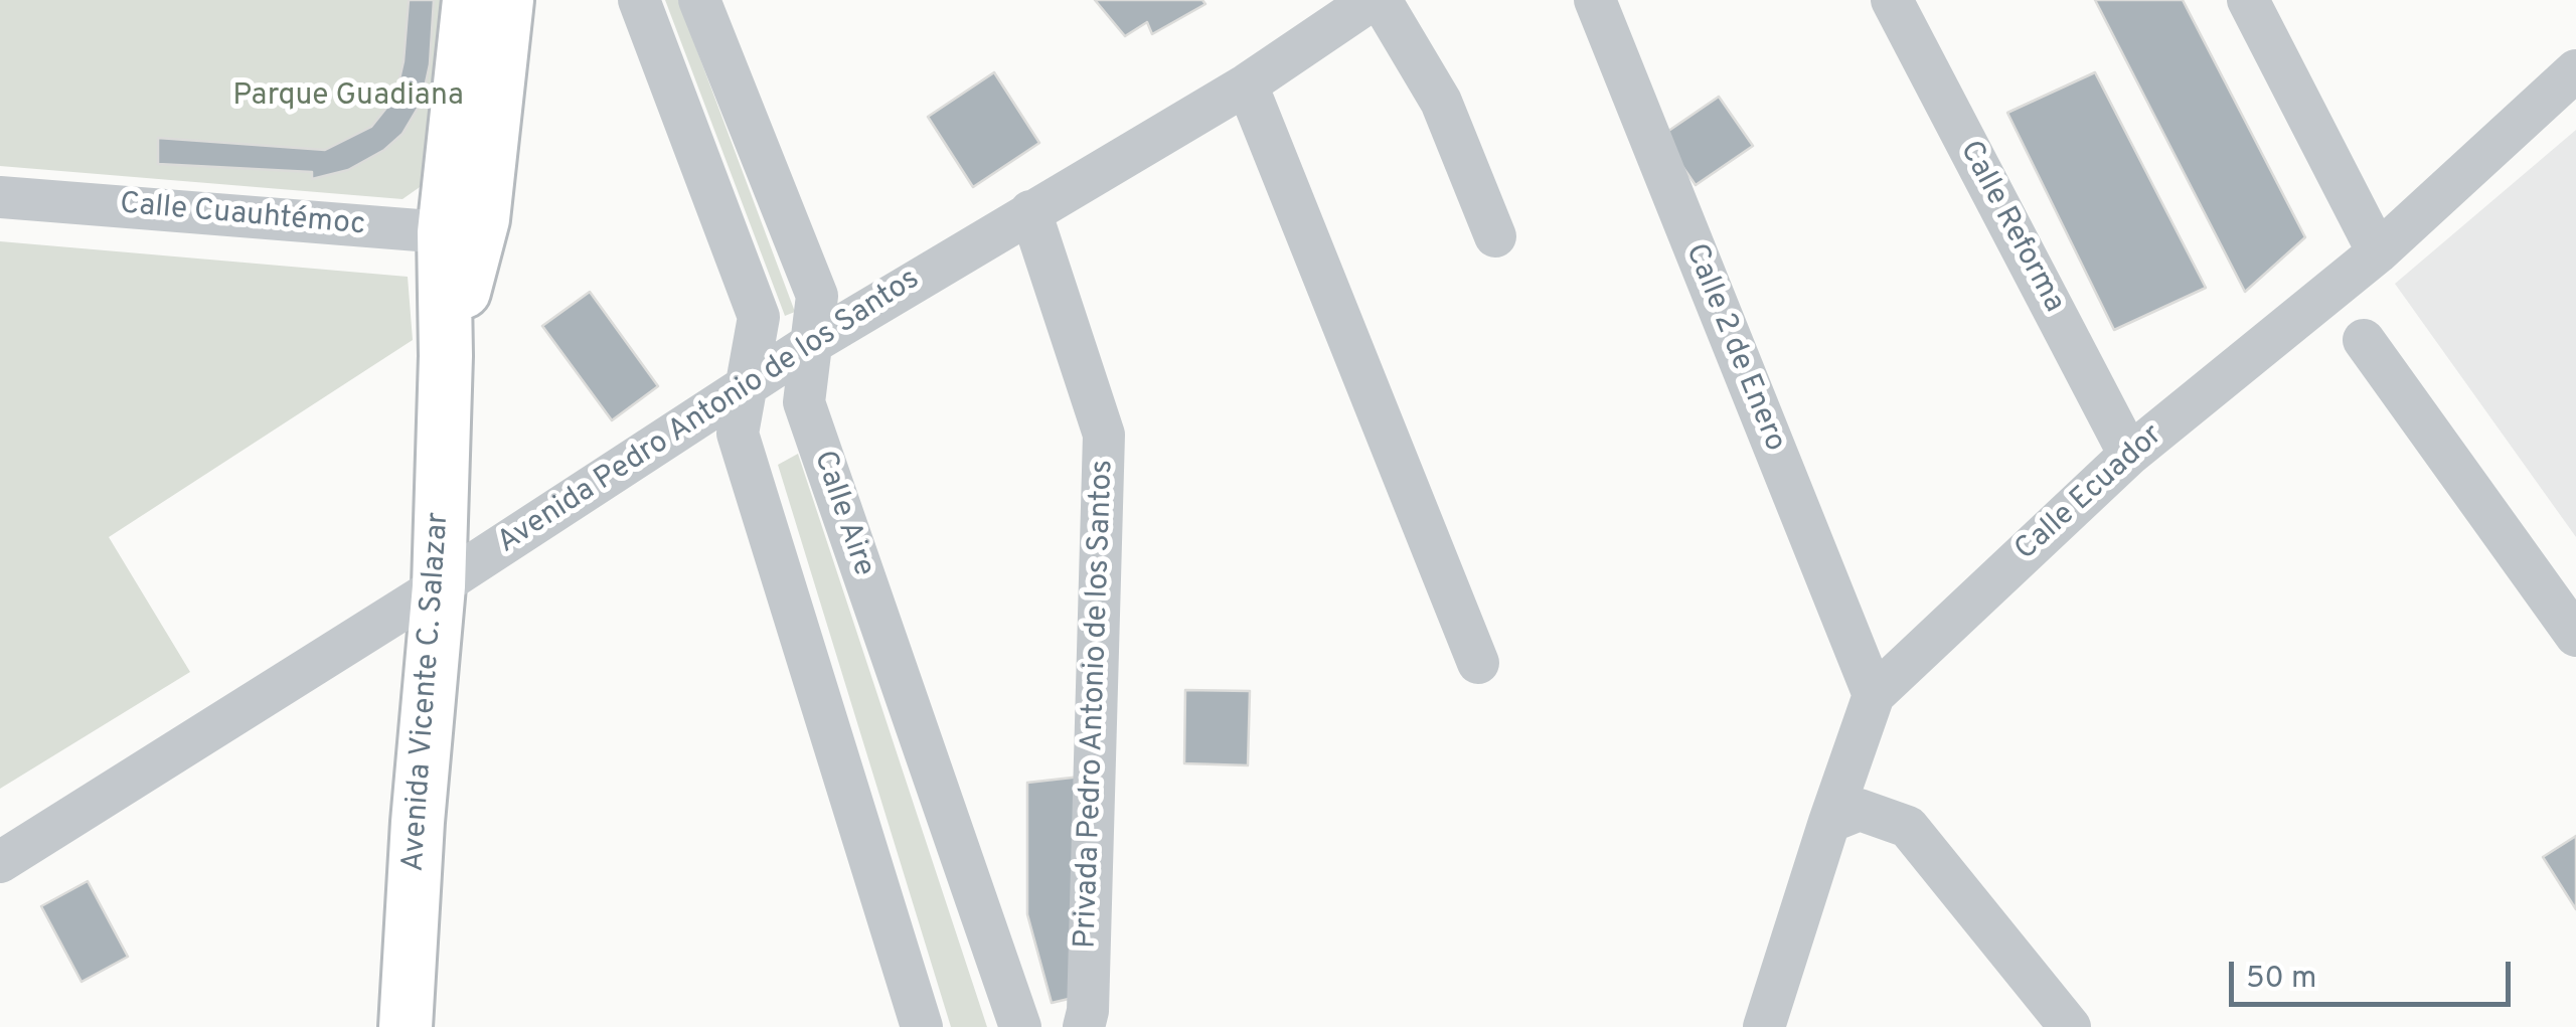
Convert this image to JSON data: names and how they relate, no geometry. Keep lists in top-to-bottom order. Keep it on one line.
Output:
{"streets":{"main road":["Avenida Vicente C. Salazar"],"street":["Calle Cuauhtémoc","Calle Reforma","Calle 2 de Enero","Avenida Pedro Antonio de los Santos","Calle Ecuador","Calle Aire","Privada Pedro Antonio de los Santos"]},"crossings":[["Calle Cuauhtémoc","Avenida Vicente C. Salazar"],["Calle Reforma","Calle Ecuador"],["Calle 2 de Enero","Calle Ecuador"],["Avenida Pedro Antonio de los Santos","Calle Aire"],["Avenida Pedro Antonio de los Santos","Avenida Vicente C. Salazar"],["Avenida Pedro Antonio de los Santos","Privada Pedro Antonio de los Santos"]],"parks":["Parque Guadiana"],"scale_bar":"50 m"}
